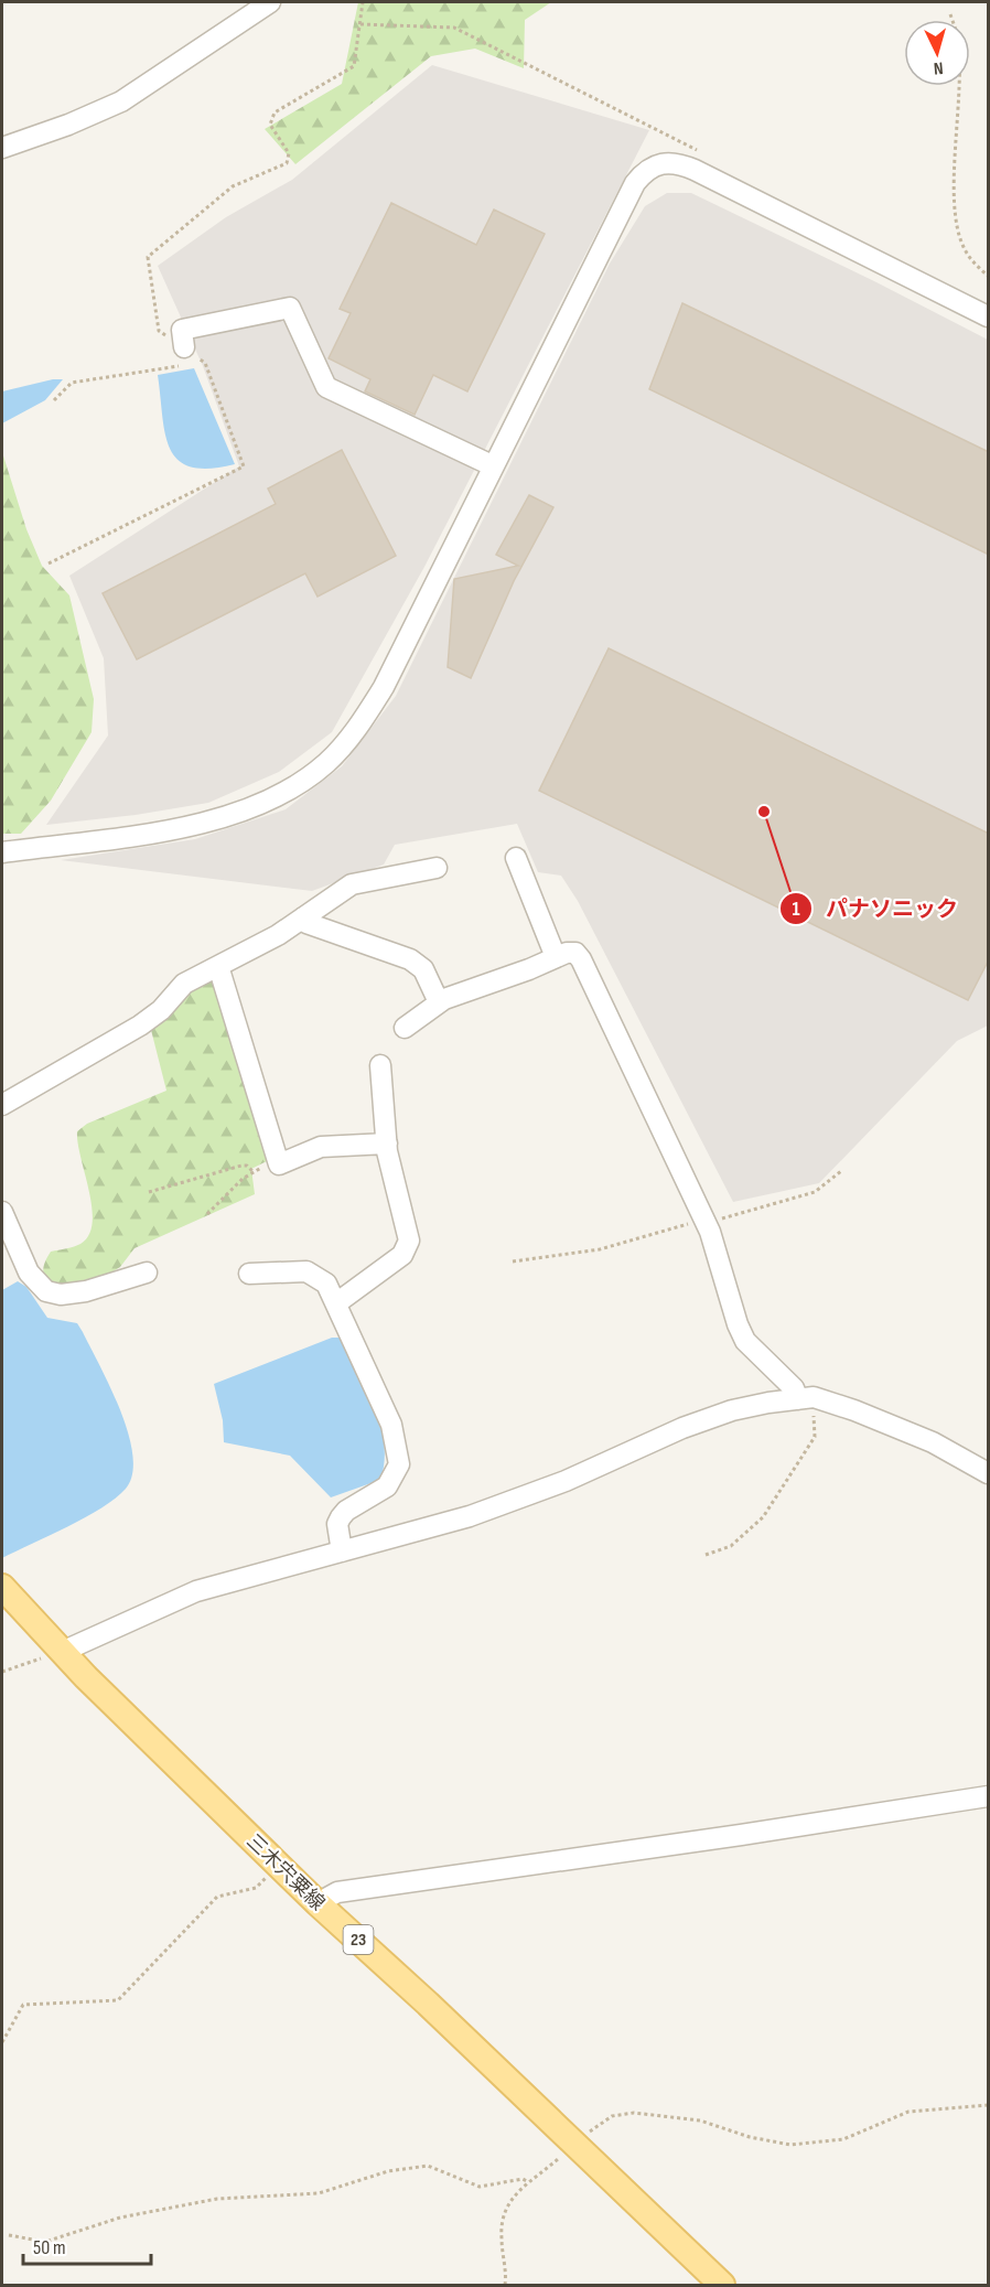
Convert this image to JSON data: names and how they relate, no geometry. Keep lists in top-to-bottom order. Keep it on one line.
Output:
{"streets":{"main road":["三木宍粟線","23"]},"places":["パナソニック"],"scale_bar":"50 m","north":"bottom"}
